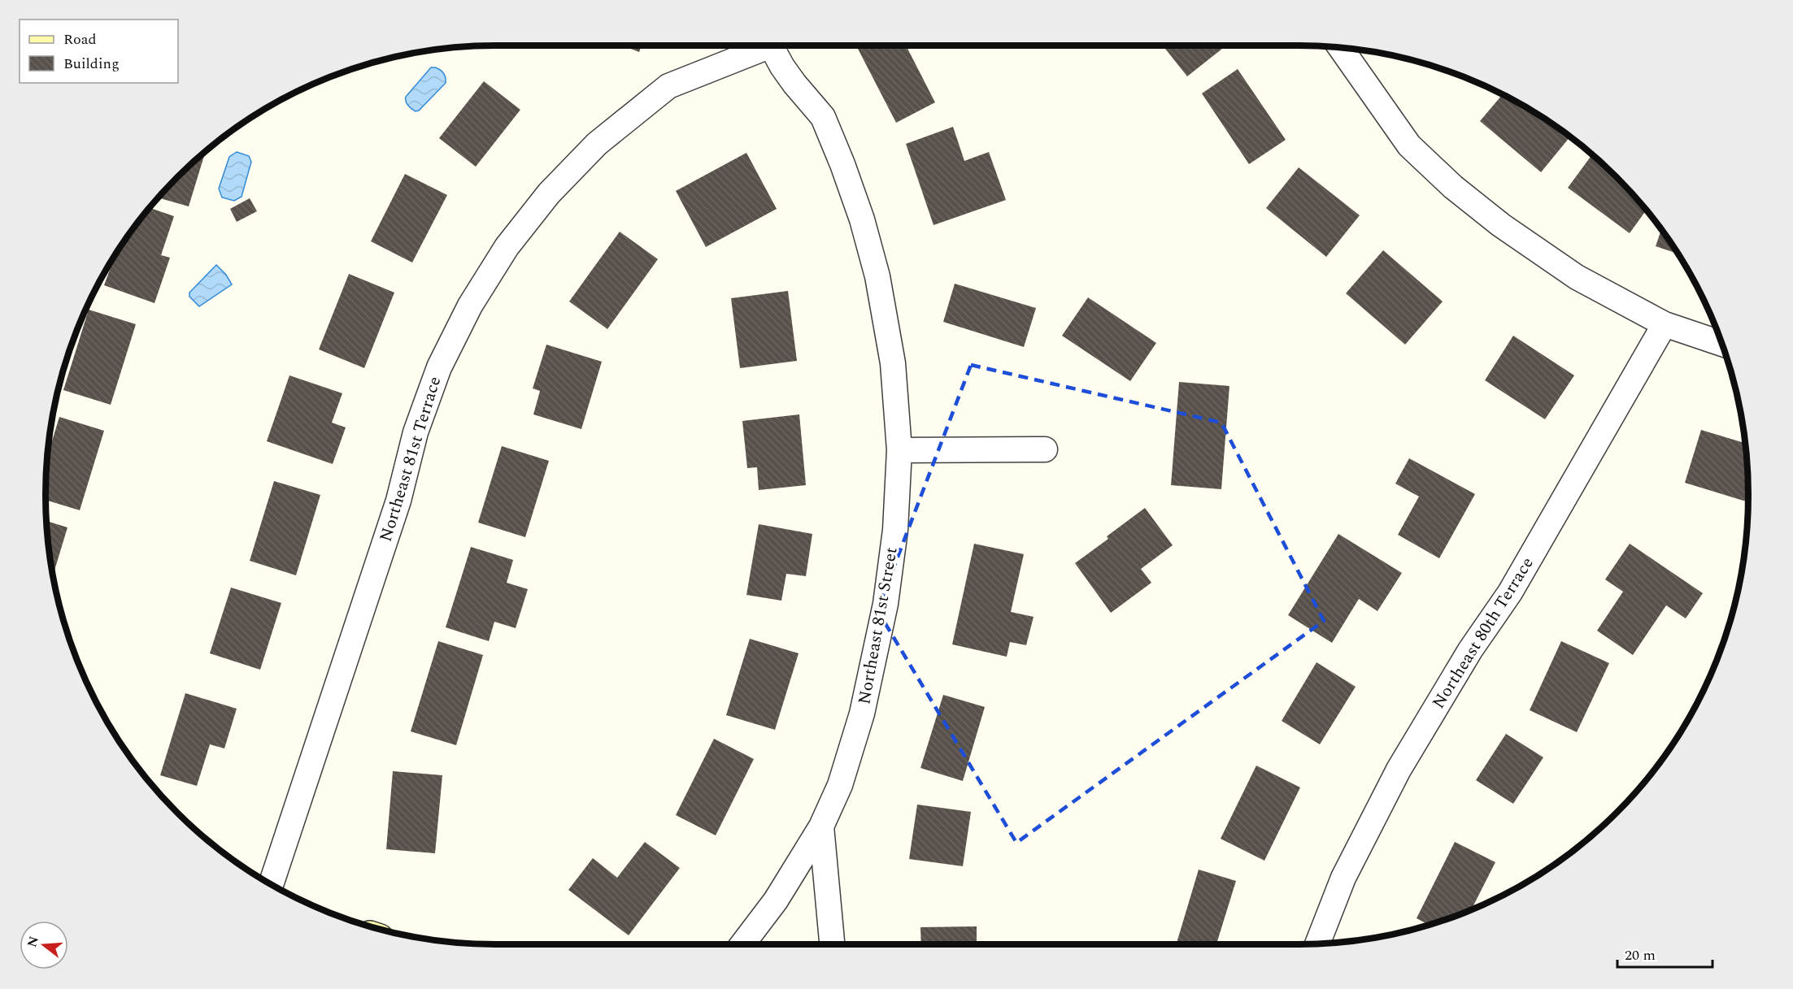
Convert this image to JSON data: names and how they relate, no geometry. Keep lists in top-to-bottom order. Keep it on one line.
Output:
{"streets":{"street":["Northeast 81st Terrace","Northeast 81st Street","Northeast 80th Terrace"]},"legend":["Road","Building"],"scale_bar":"20 m","north":"left"}
